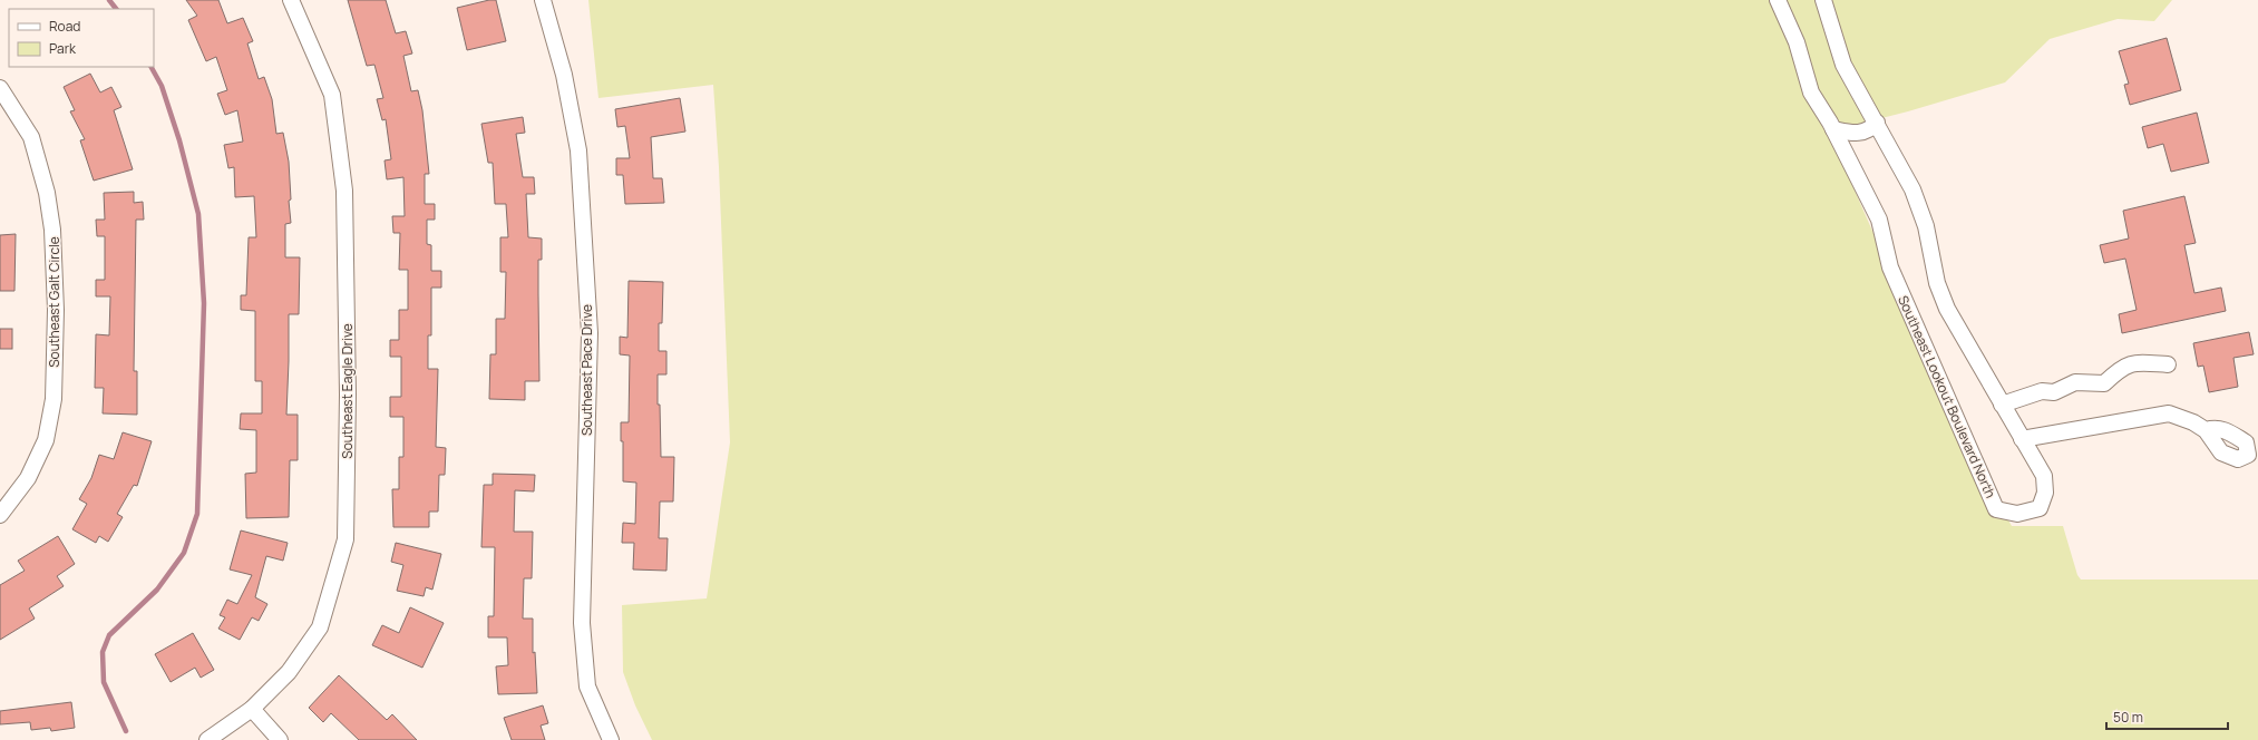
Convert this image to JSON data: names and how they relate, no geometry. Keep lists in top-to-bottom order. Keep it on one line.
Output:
{"streets":{"street":["Southeast Galt Circle","Southeast Pace Drive","Southeast Eagle Drive","Southeast Lookout Boulevard North"]},"legend":["Road","Park"],"scale_bar":"50 m"}
